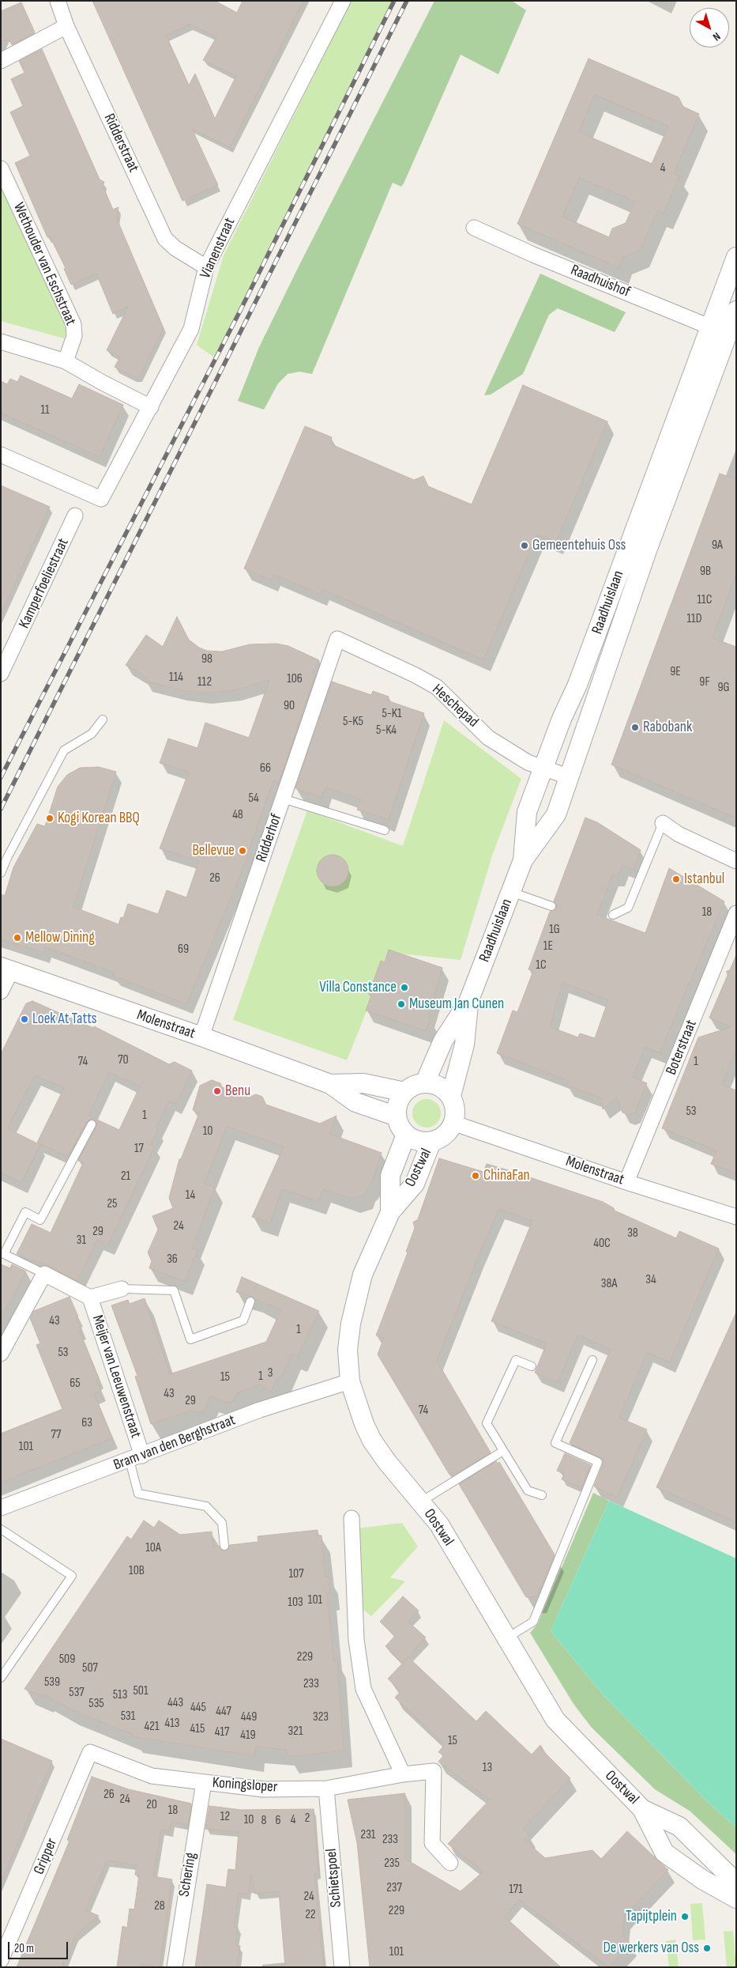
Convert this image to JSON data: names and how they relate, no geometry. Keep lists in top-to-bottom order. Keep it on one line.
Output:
{"streets":{"street":["Ridderstraat","Vianenstraat","Wethouder van Eschstraat","Raadhuishof","Kamperfoeliestraat","Raadhuislaan","Heschepad","Ridderhof","Molenstraat","Boterstraat","Oostwal","Meijer van Leeuwenstraat","Bram van den Berghstraat","Koningsloper","Gripper","Schering","Schietspoel"]},"crossings":[["Ridderstraat","Vianenstraat"],["Raadhuishof","Raadhuislaan"],["Raadhuislaan","Heschepad"],["Raadhuislaan","Molenstraat"],["Raadhuislaan","Oostwal"],["Heschepad","Ridderhof"],["Ridderhof","Molenstraat"],["Molenstraat","Boterstraat"],["Molenstraat","Oostwal"],["Oostwal","Bram van den Berghstraat"],["Meijer van Leeuwenstraat","Bram van den Berghstraat"],["Koningsloper","Gripper"],["Koningsloper","Schering"],["Koningsloper","Schietspoel"]],"places":["Gemeentehuis Oss","Rabobank","Kogi Korean BBQ","Bellevue","Istanbul","Mellow Dining","Villa Constance","Museum Jan Cunen","Loek At Tatts","Benu","ChinaFan","Tapijtplein","De werkers van Oss"],"house_numbers":["4","11","9A","9B","11C","11D","98","9E","114","106","112","9F","9G","90","5-K1","5-K5","5-K4","66","54","48","26","18","1G","1E","69","1C","70","74","1","53","1","10","17","21","14","25","24","29","38","31","40C","36","34","38A","43","1","53","3","1","15","65","43","29","74","63","77","101","10A","10B","107","101","103","229","509","507","539","233","501","537","513","443","535","445","447","531","449","323","413","421","415","321","417","419","15","13","26","24","20","18","12","2","10","4","8","6","231","233","235","237","171","24","28","229","22","101"],"scale_bar":"20 m","north":"bottom right"}
